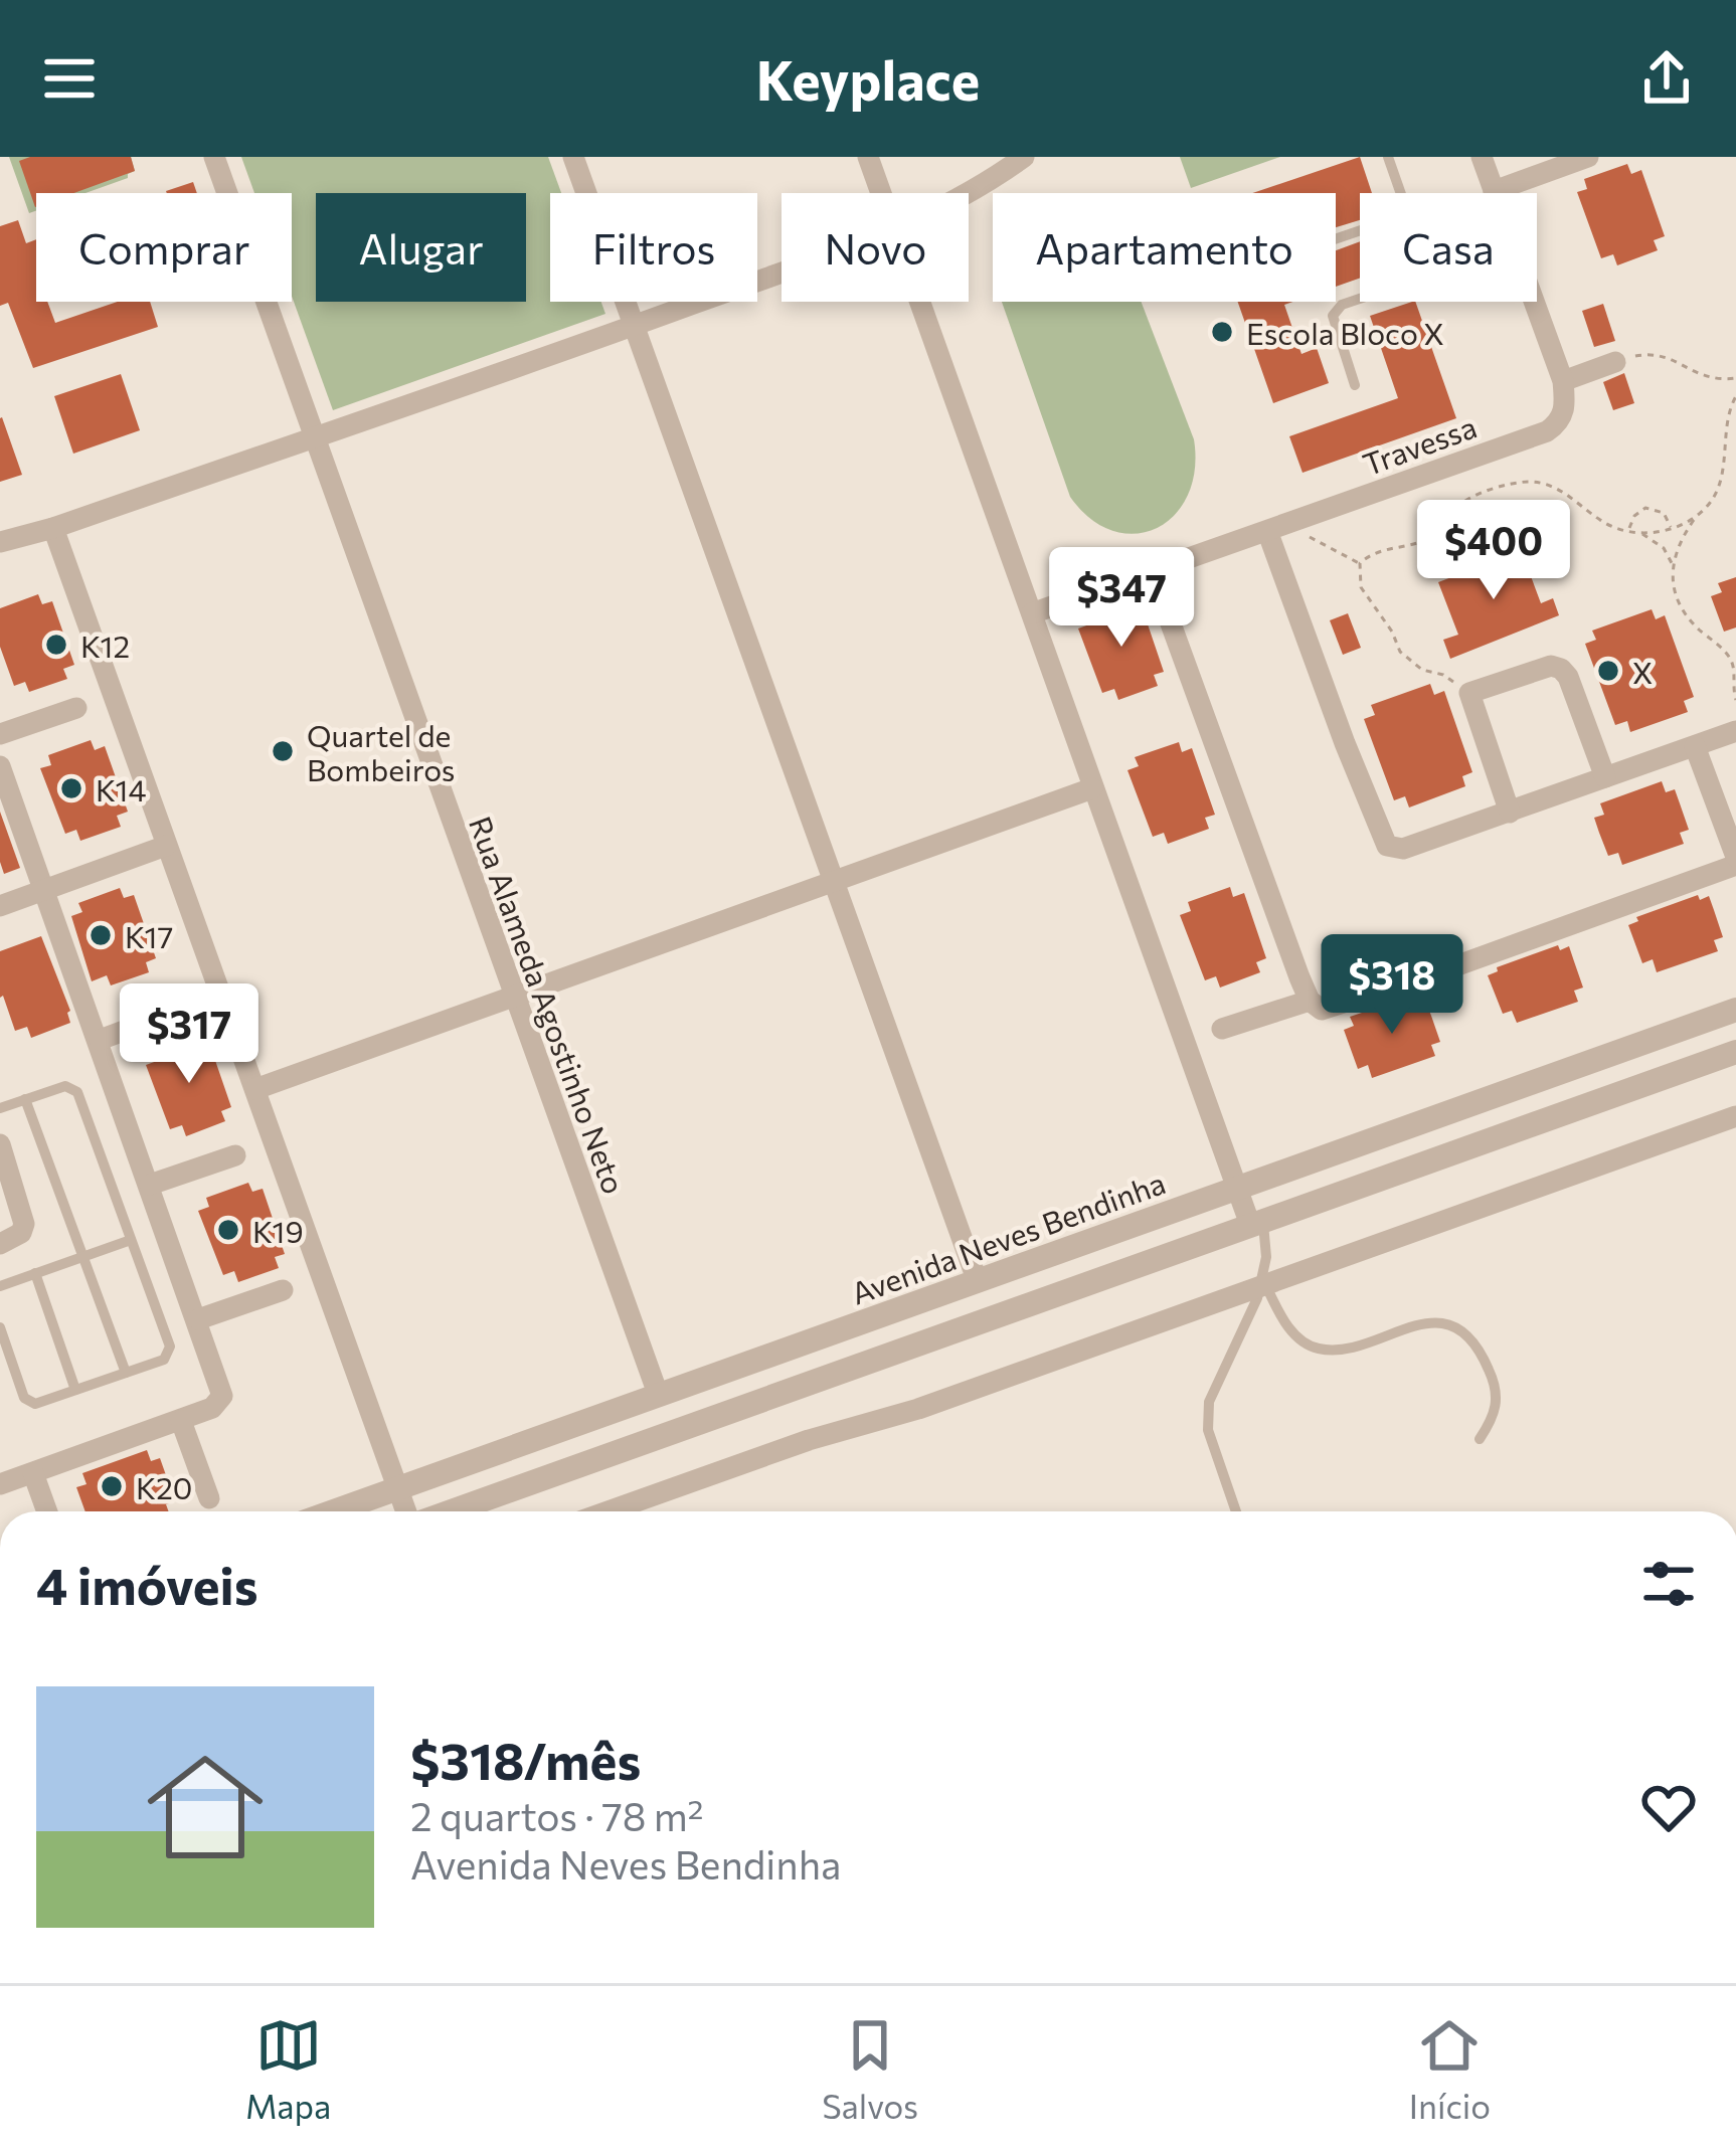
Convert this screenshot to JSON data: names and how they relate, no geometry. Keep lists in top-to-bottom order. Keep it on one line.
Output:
{"streets":{"street":["Travessa","Rua Alameda Agostinho Neto","Avenida Neves Bendinha"]},"crossings":[["Rua Alameda Agostinho Neto","Avenida Neves Bendinha"]],"places":["Escola Bloco X","K12","X","Quartel de Bombeiros","K14","K17","K19","K20"],"page":{"header":"Keyplace","chip":["Comprar","Alugar","Filtros","Novo","Apartamento","Casa"],"price":["$400","$347","$318","$317"],"heading":"4 imóveis","list":[{"name":"$318/mês","note":"2 quartos · 78 m² · Avenida Neves Bendinha"}],"tabs":["Mapa","Salvos","Início"]}}
